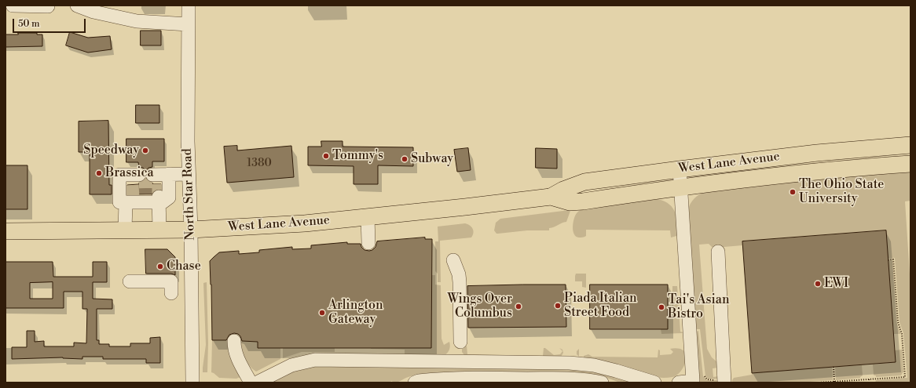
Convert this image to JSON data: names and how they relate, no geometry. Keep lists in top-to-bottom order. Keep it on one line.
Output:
{"streets":{"main road":["West Lane Avenue"],"street":["North Star Road"]},"crossings":[["West Lane Avenue","North Star Road"]],"places":["Speedway","Tommy's","Subway","Brassica","The Ohio State University","Chase","EWI","Piada Italian Street Food","Wings Over Columbus","Tai's Asian Bistro","Arlington Gateway"],"house_numbers":["1380"],"scale_bar":"50 m"}
